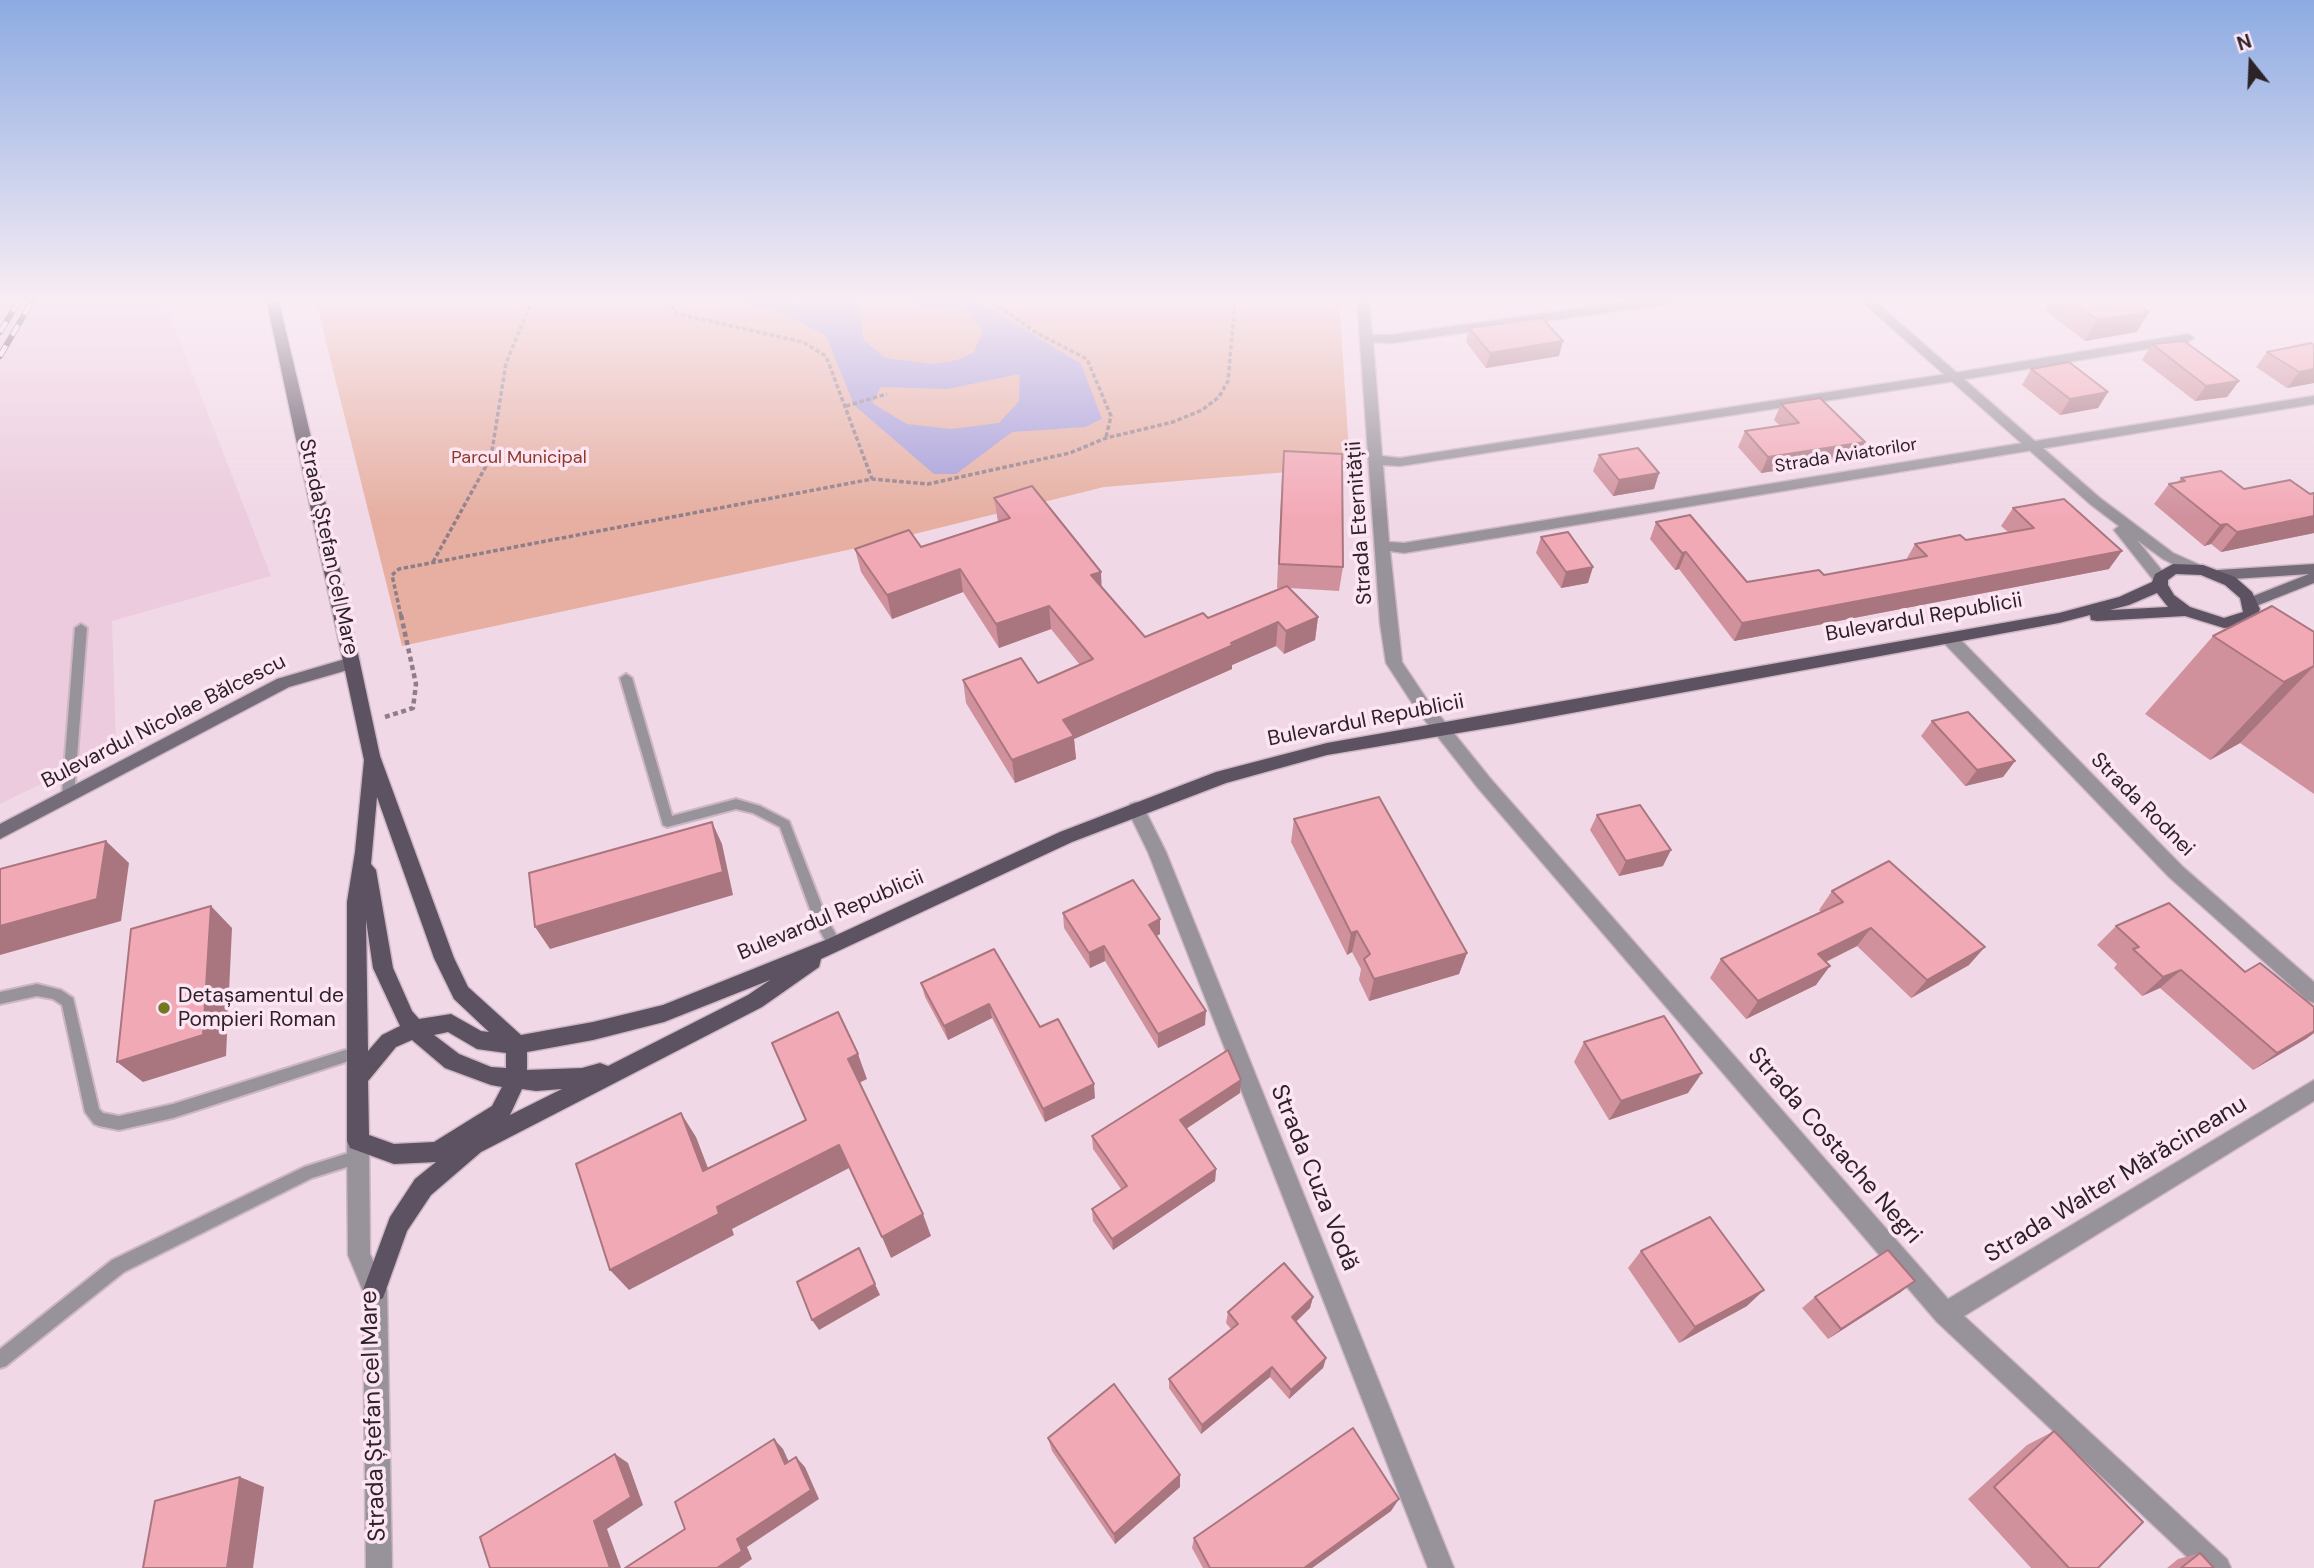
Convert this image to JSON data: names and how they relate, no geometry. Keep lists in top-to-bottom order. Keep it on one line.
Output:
{"streets":{"main road":["Strada Ștefan cel Mare","Bulevardul Republicii","Bulevardul Nicolae Bălcescu"],"street":["Strada Aviatorilor","Strada Eternității","Strada Rodnei","Strada Costache Negri","Strada Cuza Vodă","Strada Walter Mărăcineanu"]},"crossings":[["Strada Aviatorilor","Strada Eternității"],["Strada Eternității","Bulevardul Republicii"],["Strada Eternității","Strada Costache Negri"],["Strada Ștefan cel Mare","Bulevardul Nicolae Bălcescu"],["Bulevardul Republicii","Strada Rodnei"],["Bulevardul Republicii","Strada Costache Negri"],["Bulevardul Republicii","Strada Cuza Vodă"],["Strada Costache Negri","Strada Walter Mărăcineanu"]],"parks":["Parcul Municipal"],"places":["Detașamentul de Pompieri Roman"],"north":"top"}
